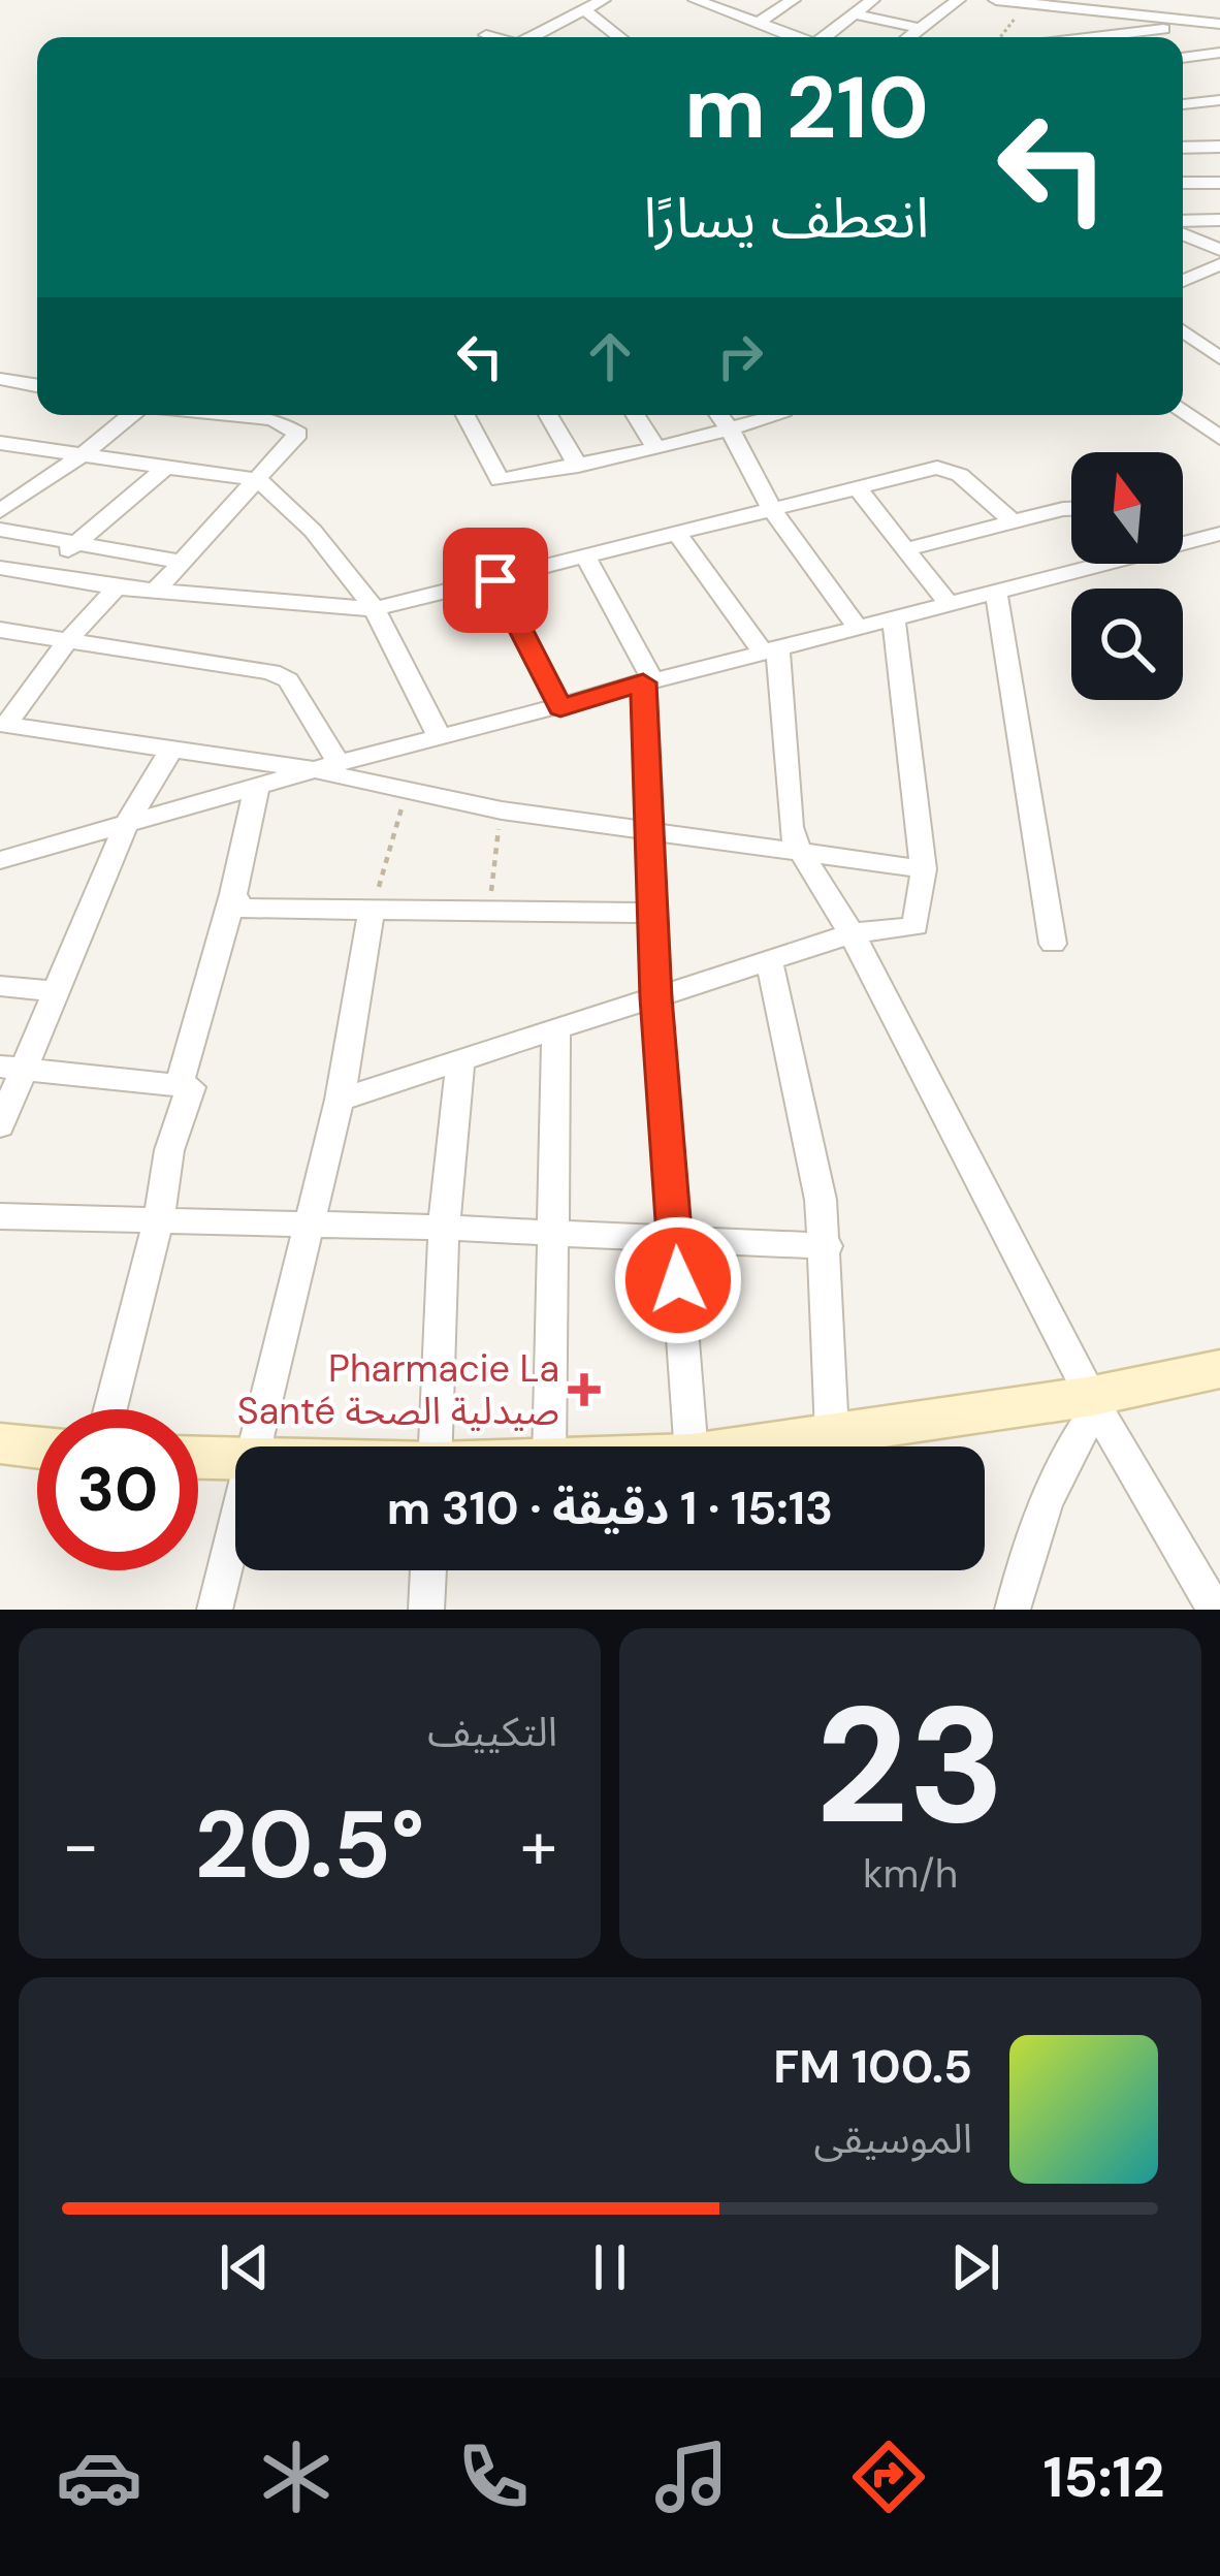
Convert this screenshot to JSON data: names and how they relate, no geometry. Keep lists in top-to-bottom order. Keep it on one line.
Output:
{"places":{"health":["Pharmacie La Santé صيدلية الصحة"]},"north":"top","page":{"turn":["210 m","انعطف يسارًا"],"limit":"30","trip":"15:13 · 1 دقيقة · 310 m","tile":[["23","km/h"],"التكييف"],"heat":["−","20.5°","+"],"song":["100.5 FM","الموسيقى"],"tabs":"15:12"}}
